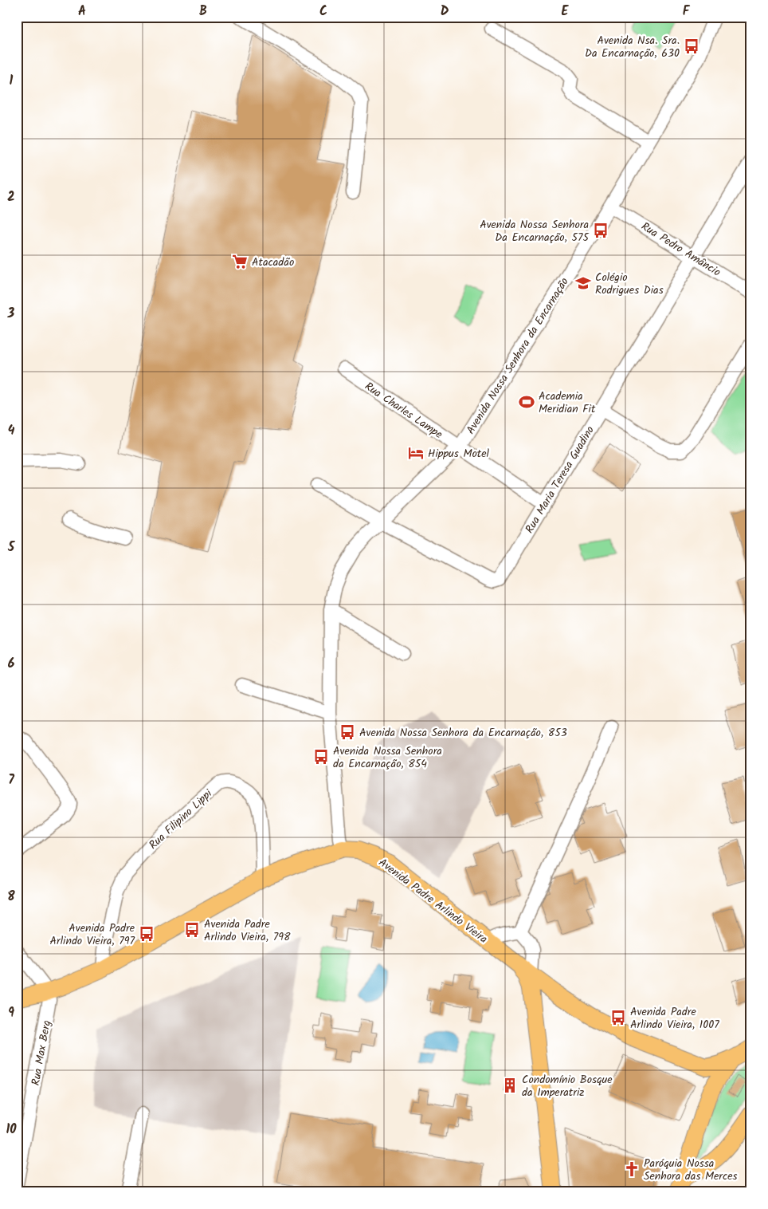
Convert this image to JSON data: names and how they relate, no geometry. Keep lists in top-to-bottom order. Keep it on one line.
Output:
{"streets":{"main road":["Avenida Padre Arlindo Vieira"],"street":["Rua Pedro Amâncio","Avenida Nossa Senhora da Encarnação","Rua Charles Lampe","Rua Maria Teresa Guadino","Rua Filipino Lippi","Rua Max Berg"]},"crossings":[["Rua Pedro Amâncio","Avenida Nossa Senhora da Encarnação"],["Rua Pedro Amâncio","Rua Maria Teresa Guadino"],["Avenida Nossa Senhora da Encarnação","Rua Charles Lampe"],["Avenida Nossa Senhora da Encarnação","Rua Maria Teresa Guadino"],["Avenida Nossa Senhora da Encarnação","Avenida Padre Arlindo Vieira"],["Rua Charles Lampe","Rua Maria Teresa Guadino"],["Rua Filipino Lippi","Avenida Padre Arlindo Vieira"],["Avenida Padre Arlindo Vieira","Rua Max Berg"]],"places":{"bus stop":["Avenida Nsa. Sra. Da Encarnação, 630","Avenida Nossa Senhora Da Encarnação, 575","Avenida Nossa Senhora da Encarnação, 853","Avenida Nossa Senhora da Encarnação, 854","Avenida Padre Arlindo Vieira, 798","Avenida Padre Arlindo Vieira, 797","Avenida Padre Arlindo Vieira, 1007"],"supermarket":["Atacadão"],"school or university":["Colégio Rodrigues Dias"],"sports":["Academia Meridian Fit"],"hotel":["Hippus Motel"],"building":["Condomínio Bosque da Imperatriz"],"church":["Paróquia Nossa Senhora das Merces"]},"grid":{"columns":["A","B","C","D","E","F"],"rows":["1","2","3","4","5","6","7","8","9","10"]}}
